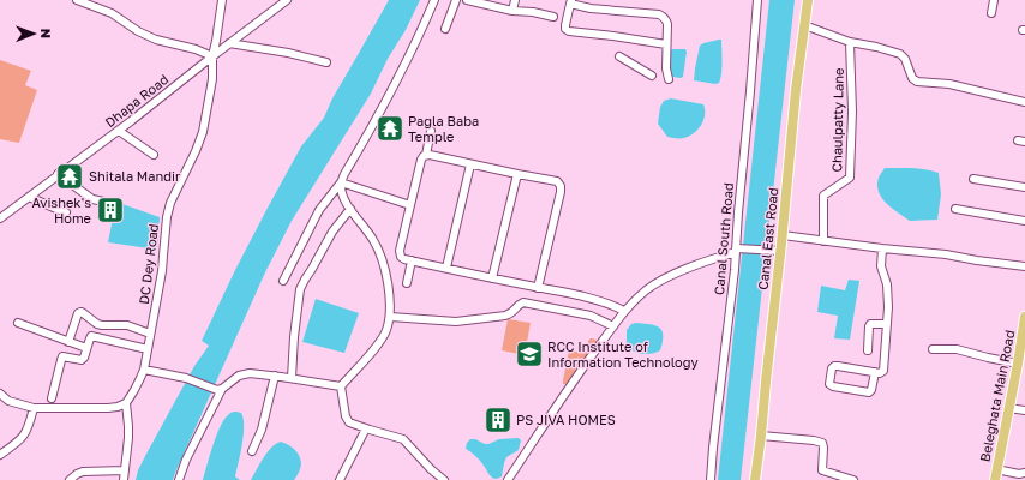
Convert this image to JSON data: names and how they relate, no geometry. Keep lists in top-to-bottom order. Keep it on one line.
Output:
{"streets":{"main road":["Canal East Road","Beleghata Main Road"],"street":["Dhapa Road","Chaulpatty Lane","Canal South Road","DC Dey Road"]},"crossings":[["Dhapa Road","DC Dey Road"]],"places":{"temple":["Pagla Baba Temple","Shitala Mandir"],"building":["Avishek's Home","PS JIVA HOMES"],"school or university":["RCC Institute of Information Technology"]},"north":"right"}
